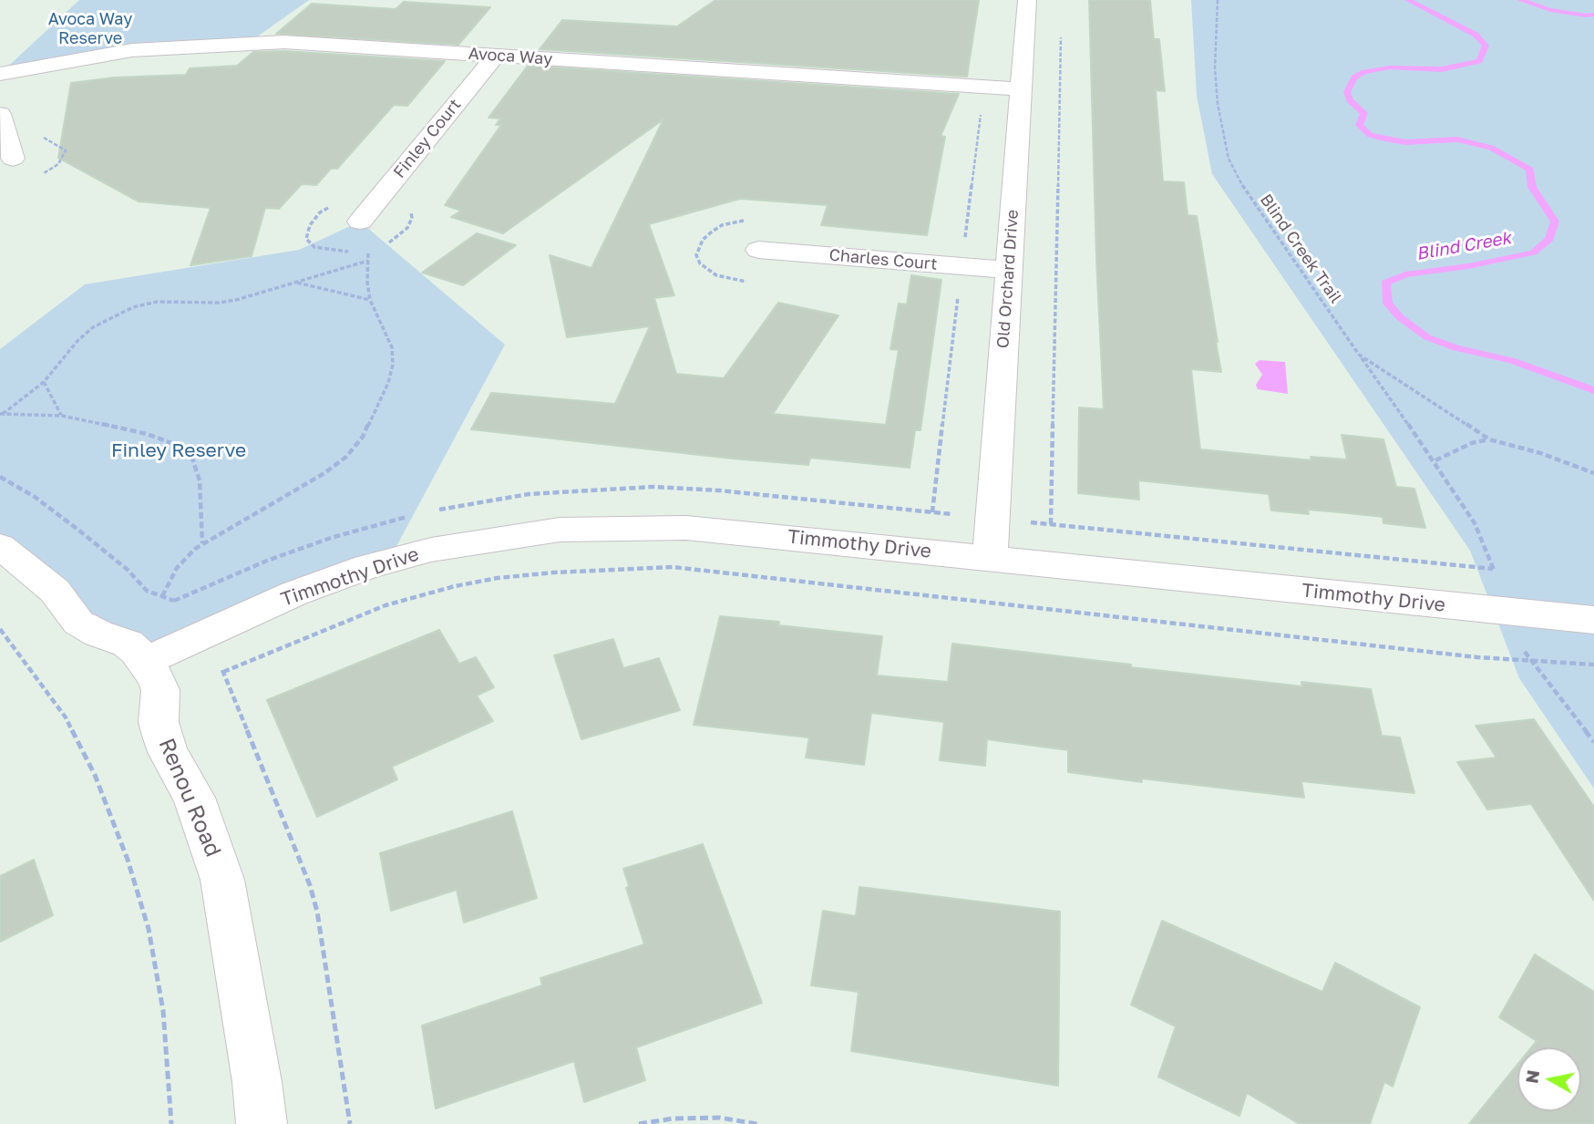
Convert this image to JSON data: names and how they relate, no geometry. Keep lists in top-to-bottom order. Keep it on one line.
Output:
{"streets":{"street":["Avoca Way","Finley Court","Charles Court","Old Orchard Drive","Timmothy Drive","Renou Road"],"path":["Blind Creek Trail"]},"crossings":[["Avoca Way","Finley Court"],["Avoca Way","Old Orchard Drive"],["Charles Court","Old Orchard Drive"],["Old Orchard Drive","Timmothy Drive"],["Timmothy Drive","Renou Road"]],"water":["Blind Creek"],"parks":["Avoca Way Reserve","Finley Reserve"],"north":"left"}
